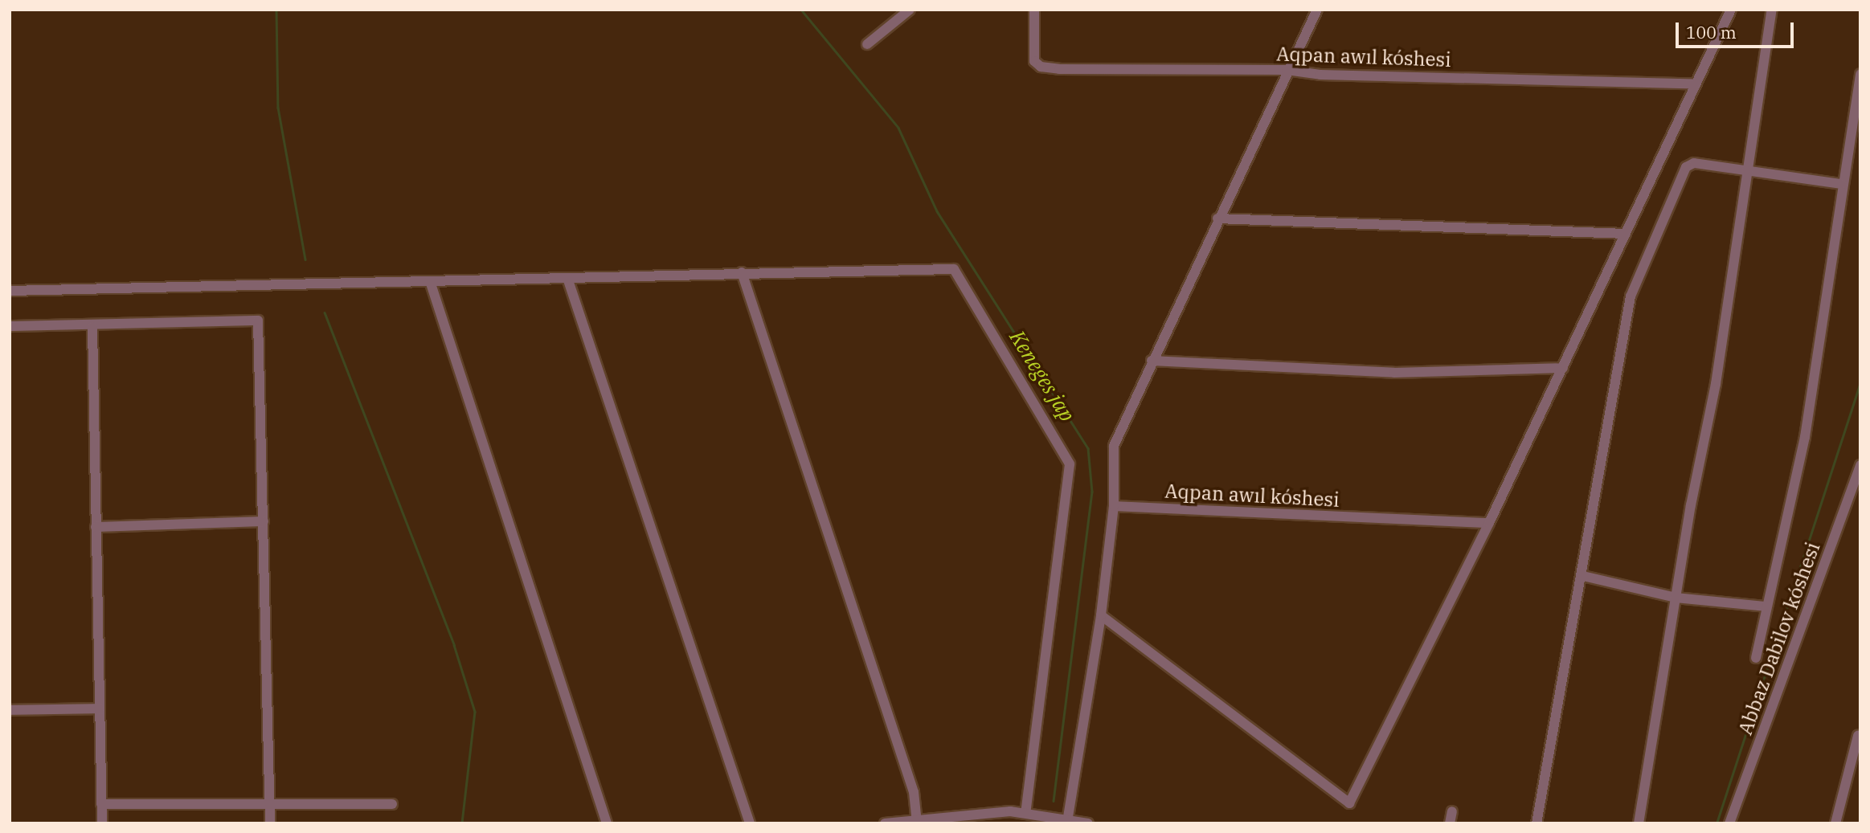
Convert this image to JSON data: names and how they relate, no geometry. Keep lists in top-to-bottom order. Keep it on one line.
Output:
{"streets":{"street":["Aqpan awıl kóshesi","Abbaz Dabilov kóshesi"]},"water":["Keneges jap"],"scale_bar":"100 m"}
